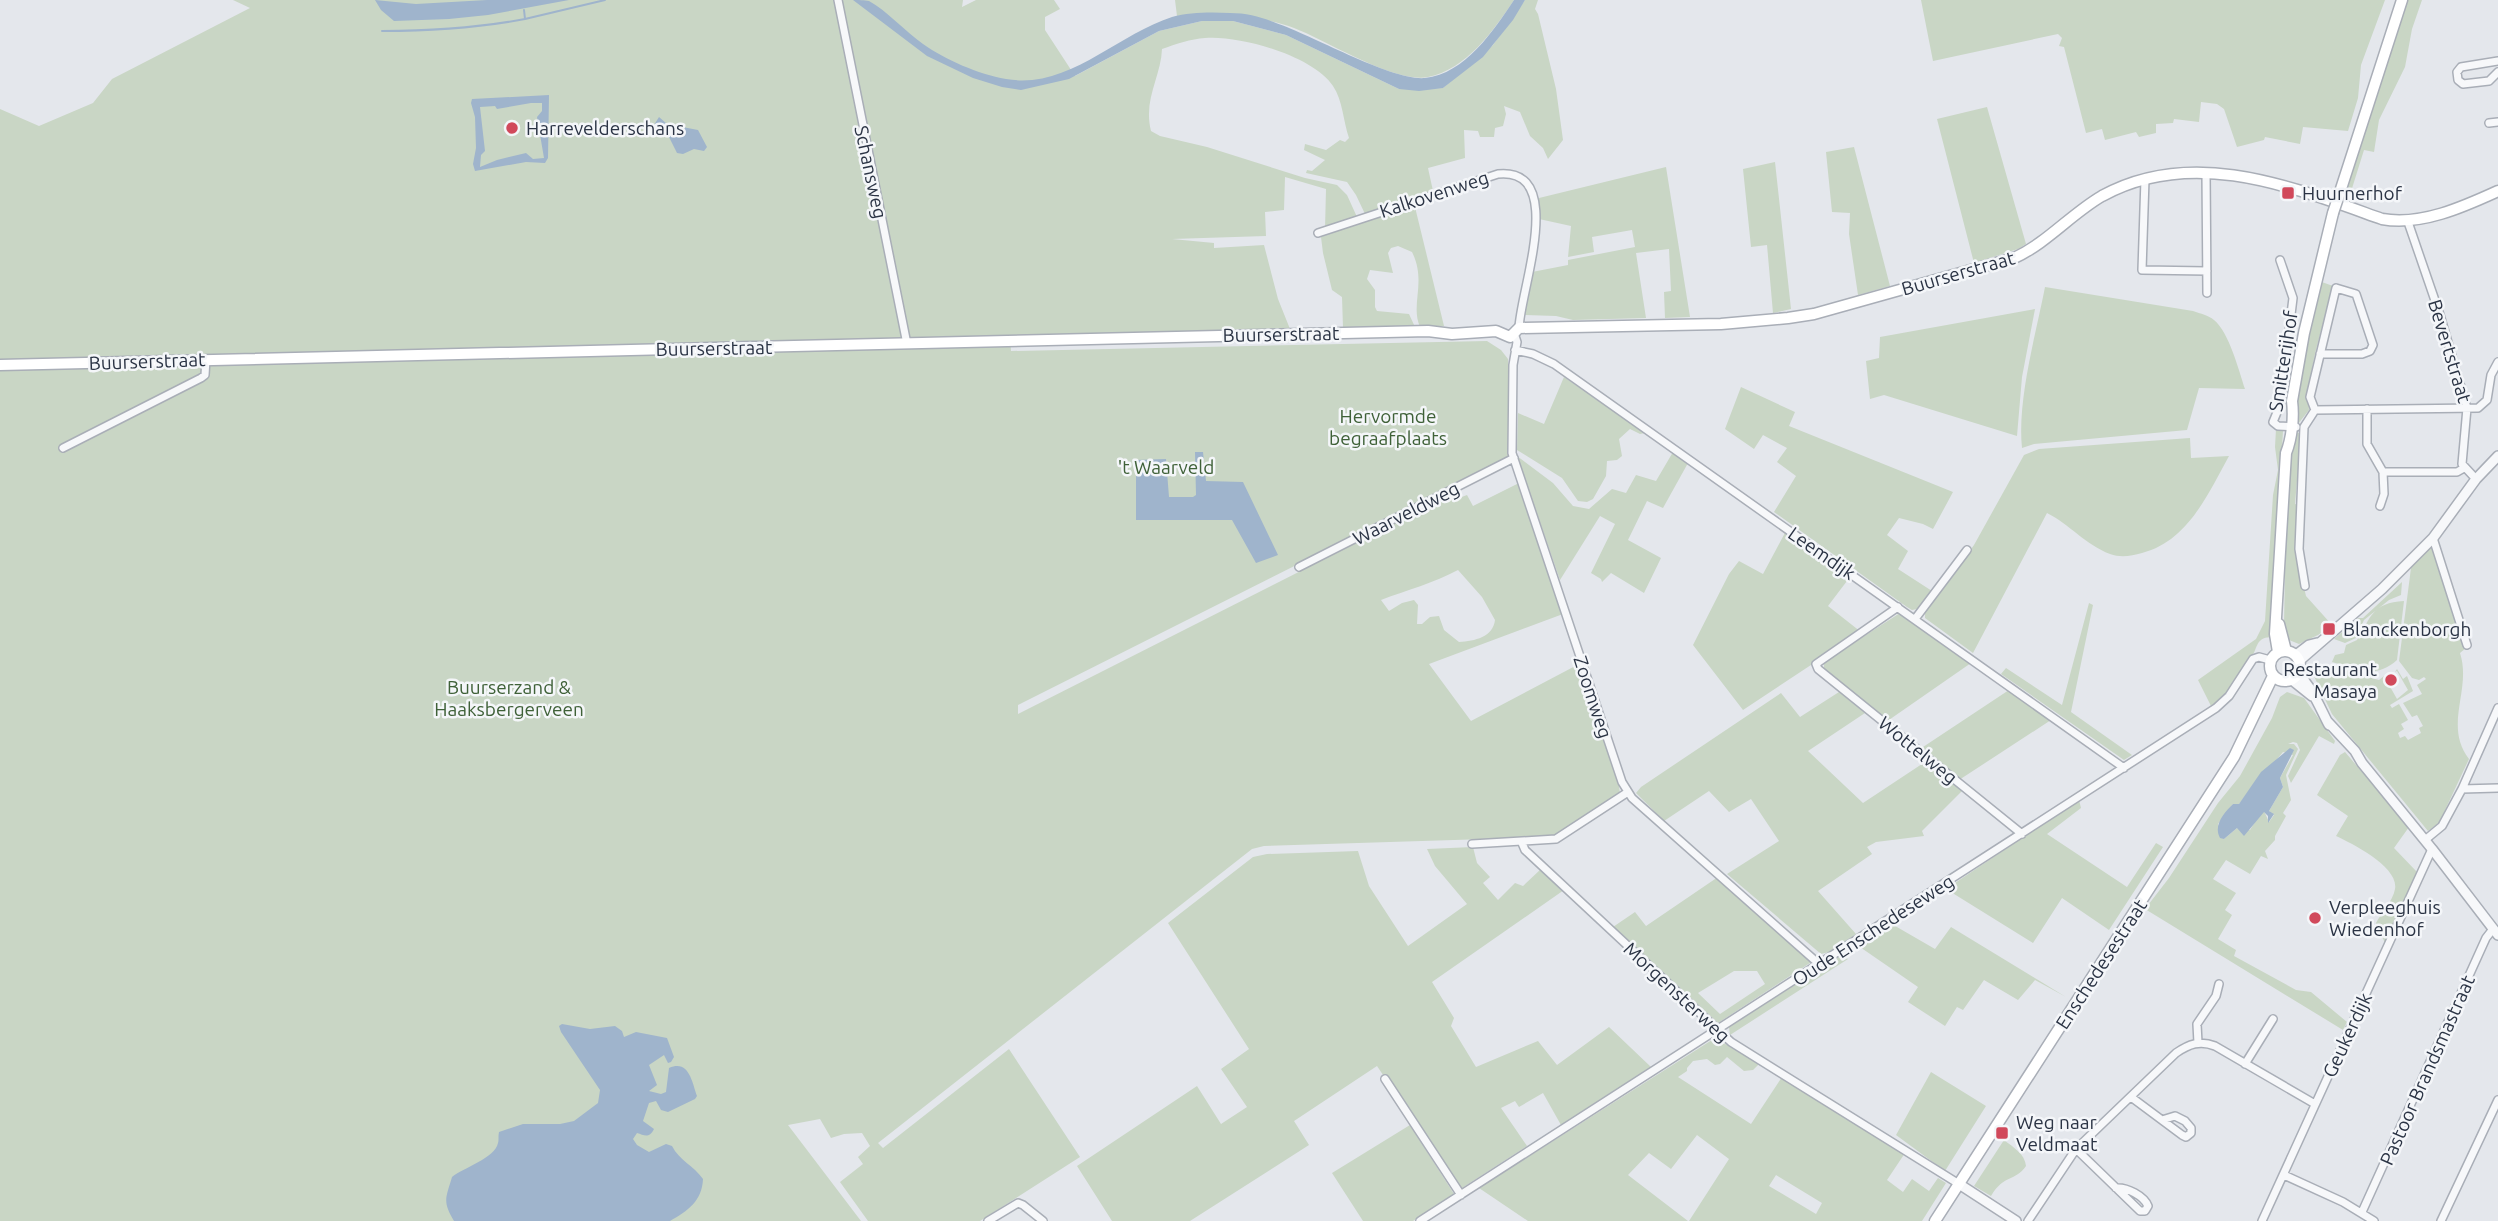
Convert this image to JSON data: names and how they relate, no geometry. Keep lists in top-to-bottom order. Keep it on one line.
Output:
{"streets":{"main road":["Buurserstraat","Enschedesestraat"],"street":["Schansweg","Kalkovenweg","Bevertstraat","Smitterijhof","Waarveldweg","Leemdijk","Zoomweg","Wottelweg","Oude Enschedeseweg","Morgensterweg","Geukerdijk","Pastoor Brandsmastraat"]},"crossings":[["Schansweg","Buurserstraat"],["Kalkovenweg","Buurserstraat"],["Kalkovenweg","Zoomweg"],["Buurserstraat","Bevertstraat"],["Buurserstraat","Zoomweg"],["Waarveldweg","Zoomweg"],["Leemdijk","Zoomweg"],["Leemdijk","Wottelweg"],["Leemdijk","Oude Enschedeseweg"],["Zoomweg","Oude Enschedeseweg"],["Wottelweg","Oude Enschedeseweg"],["Oude Enschedeseweg","Morgensterweg"],["Enschedesestraat","Morgensterweg"]],"parks":["Hervormde begraafplaats","'t Waarveld","Buurserzand & Haaksbergerveen"],"places":{"other":["Harrevelderschans","Restaurant Masaya","Verpleeghuis Wiedenhof"],"transit":["Huurnerhof","Blanckenborgh","Weg naar Veldmaat"]}}
